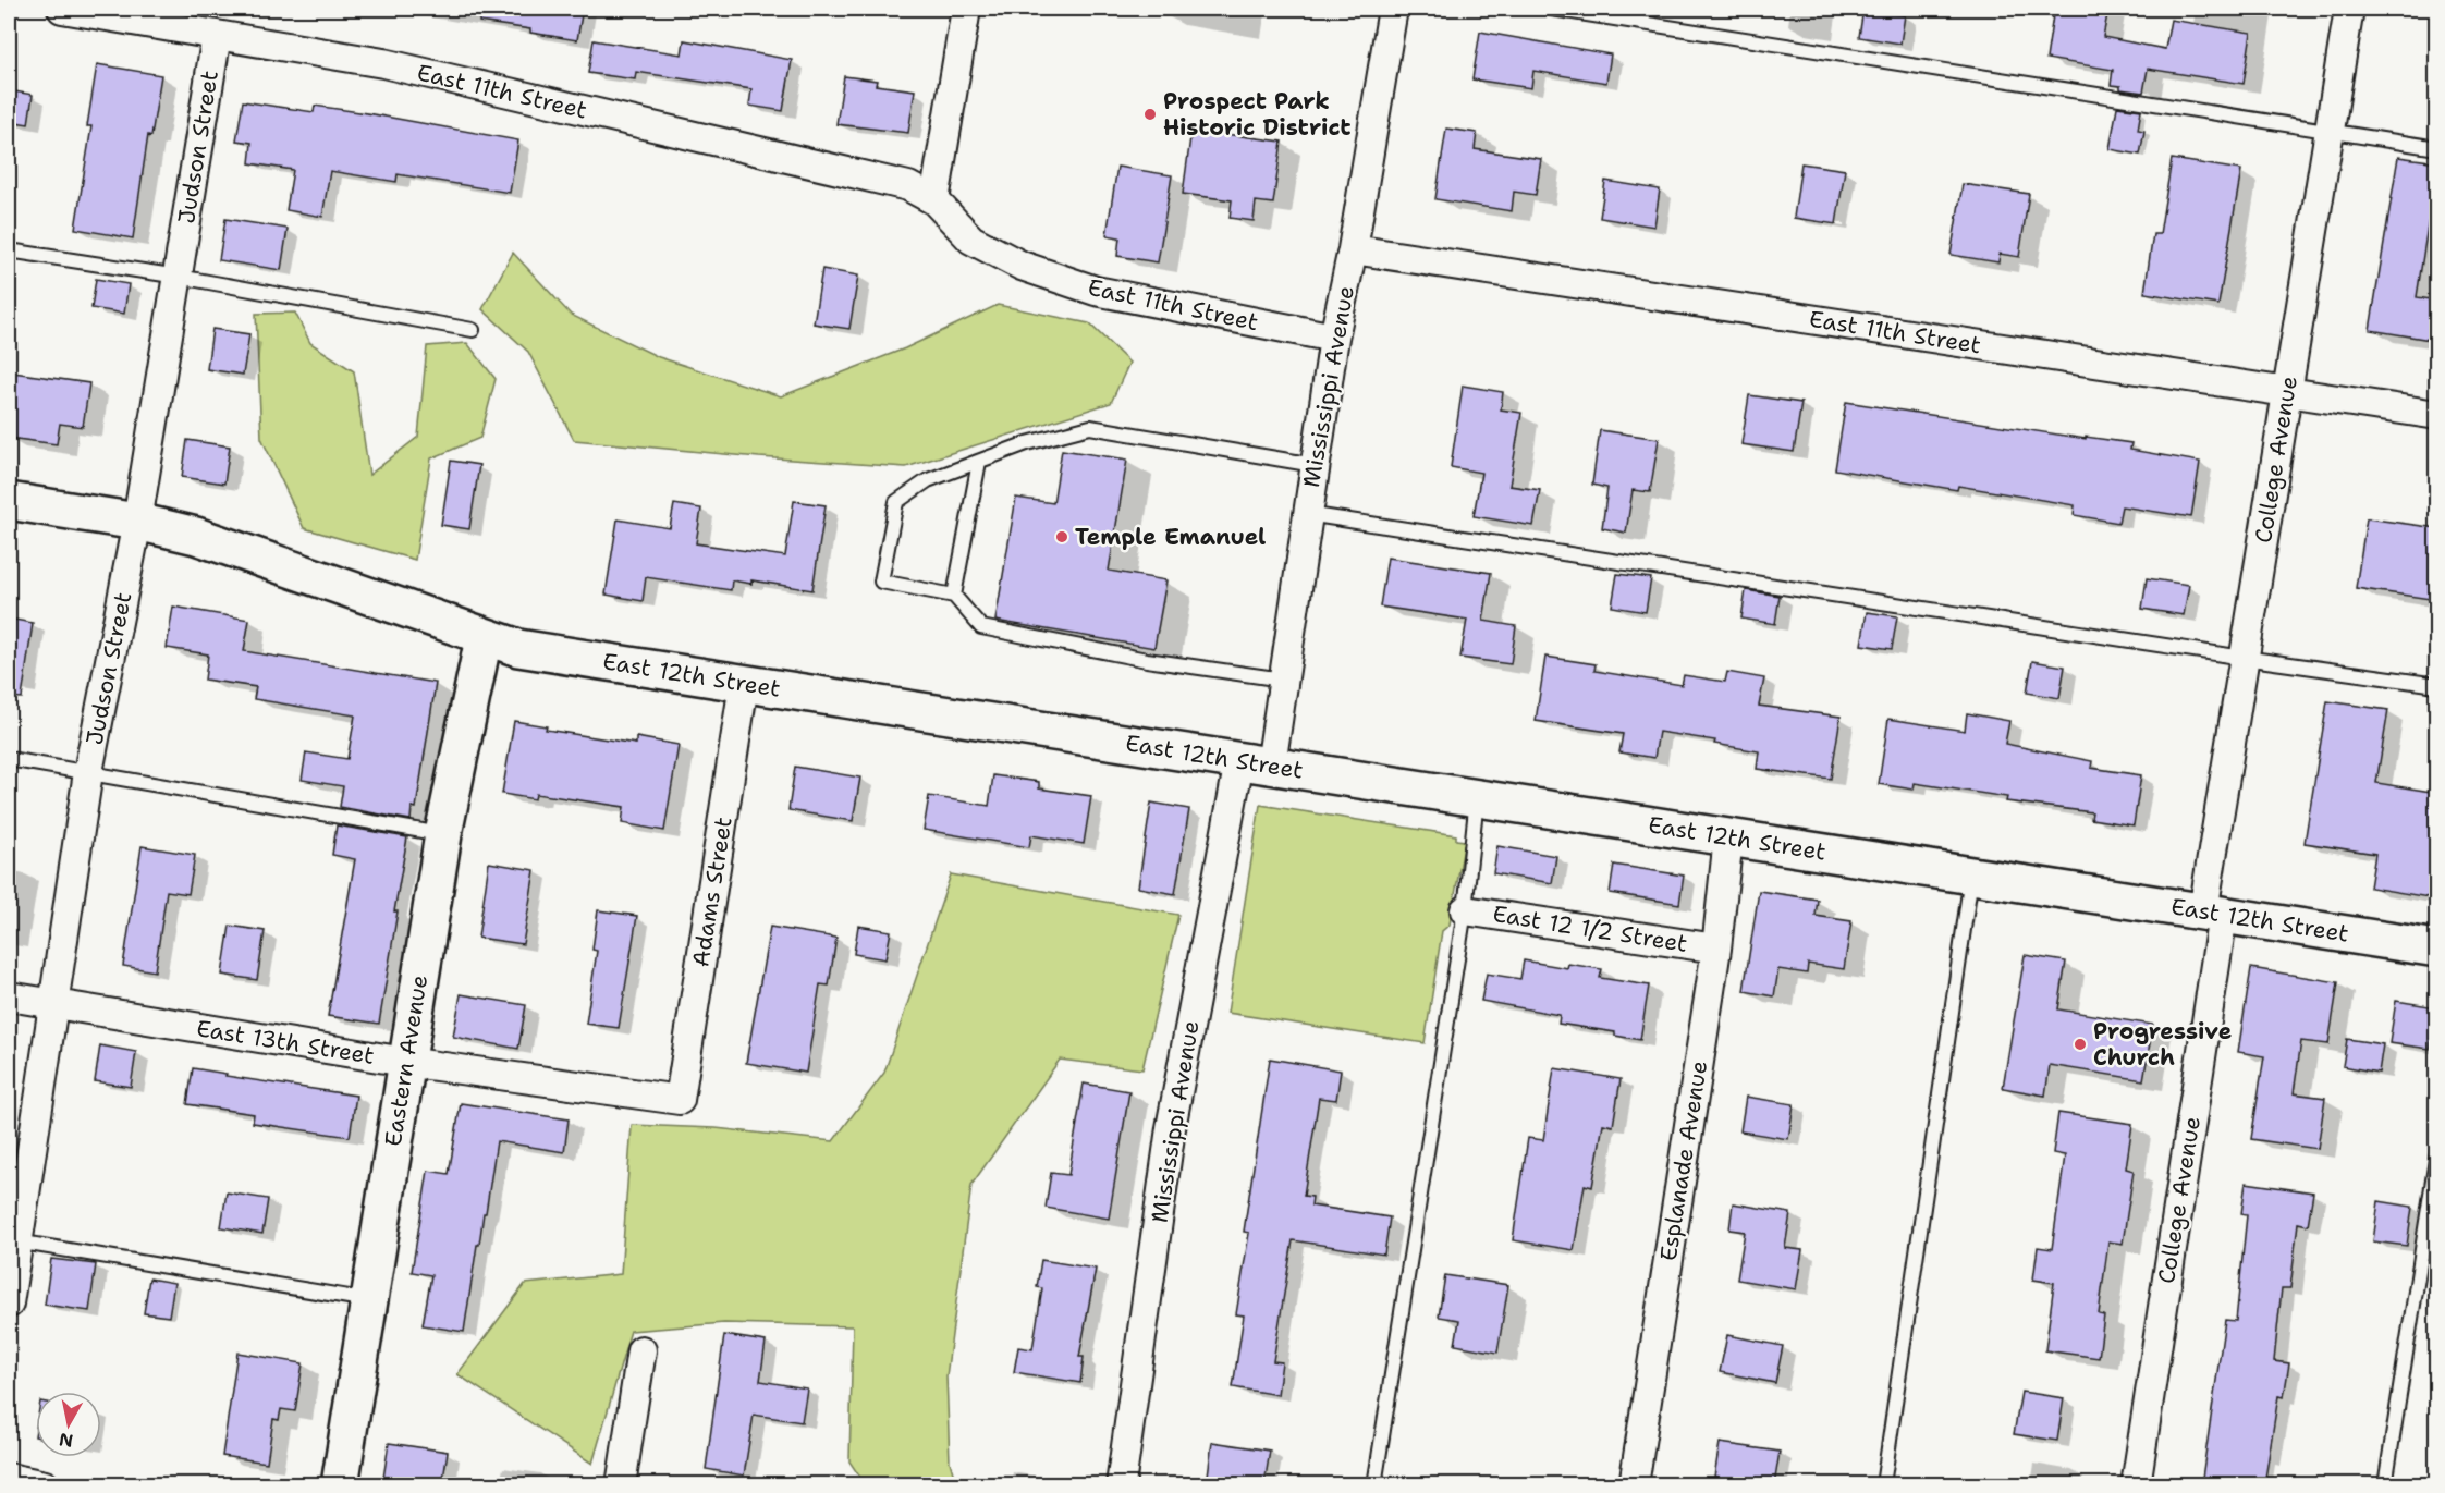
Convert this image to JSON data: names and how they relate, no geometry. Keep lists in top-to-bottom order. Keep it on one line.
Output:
{"streets":{"street":["East 11th Street","Judson Street","Mississippi Avenue","College Avenue","East 12th Street","Adams Street","East 12 1/2 Street","East 13th Street","Eastern Avenue","Esplanade Avenue"]},"crossings":[["East 11th Street","Judson Street"],["East 11th Street","Mississippi Avenue"],["East 11th Street","College Avenue"],["Judson Street","East 12th Street"],["Judson Street","East 13th Street"],["Mississippi Avenue","East 12th Street"],["College Avenue","East 12th Street"],["East 12th Street","Adams Street"],["East 12th Street","Eastern Avenue"],["East 12th Street","Esplanade Avenue"],["Adams Street","East 13th Street"],["East 12 1/2 Street","Esplanade Avenue"],["East 13th Street","Eastern Avenue"]],"places":["Prospect Park Historic District","Temple Emanuel","Progressive Church"],"north":"bottom"}
